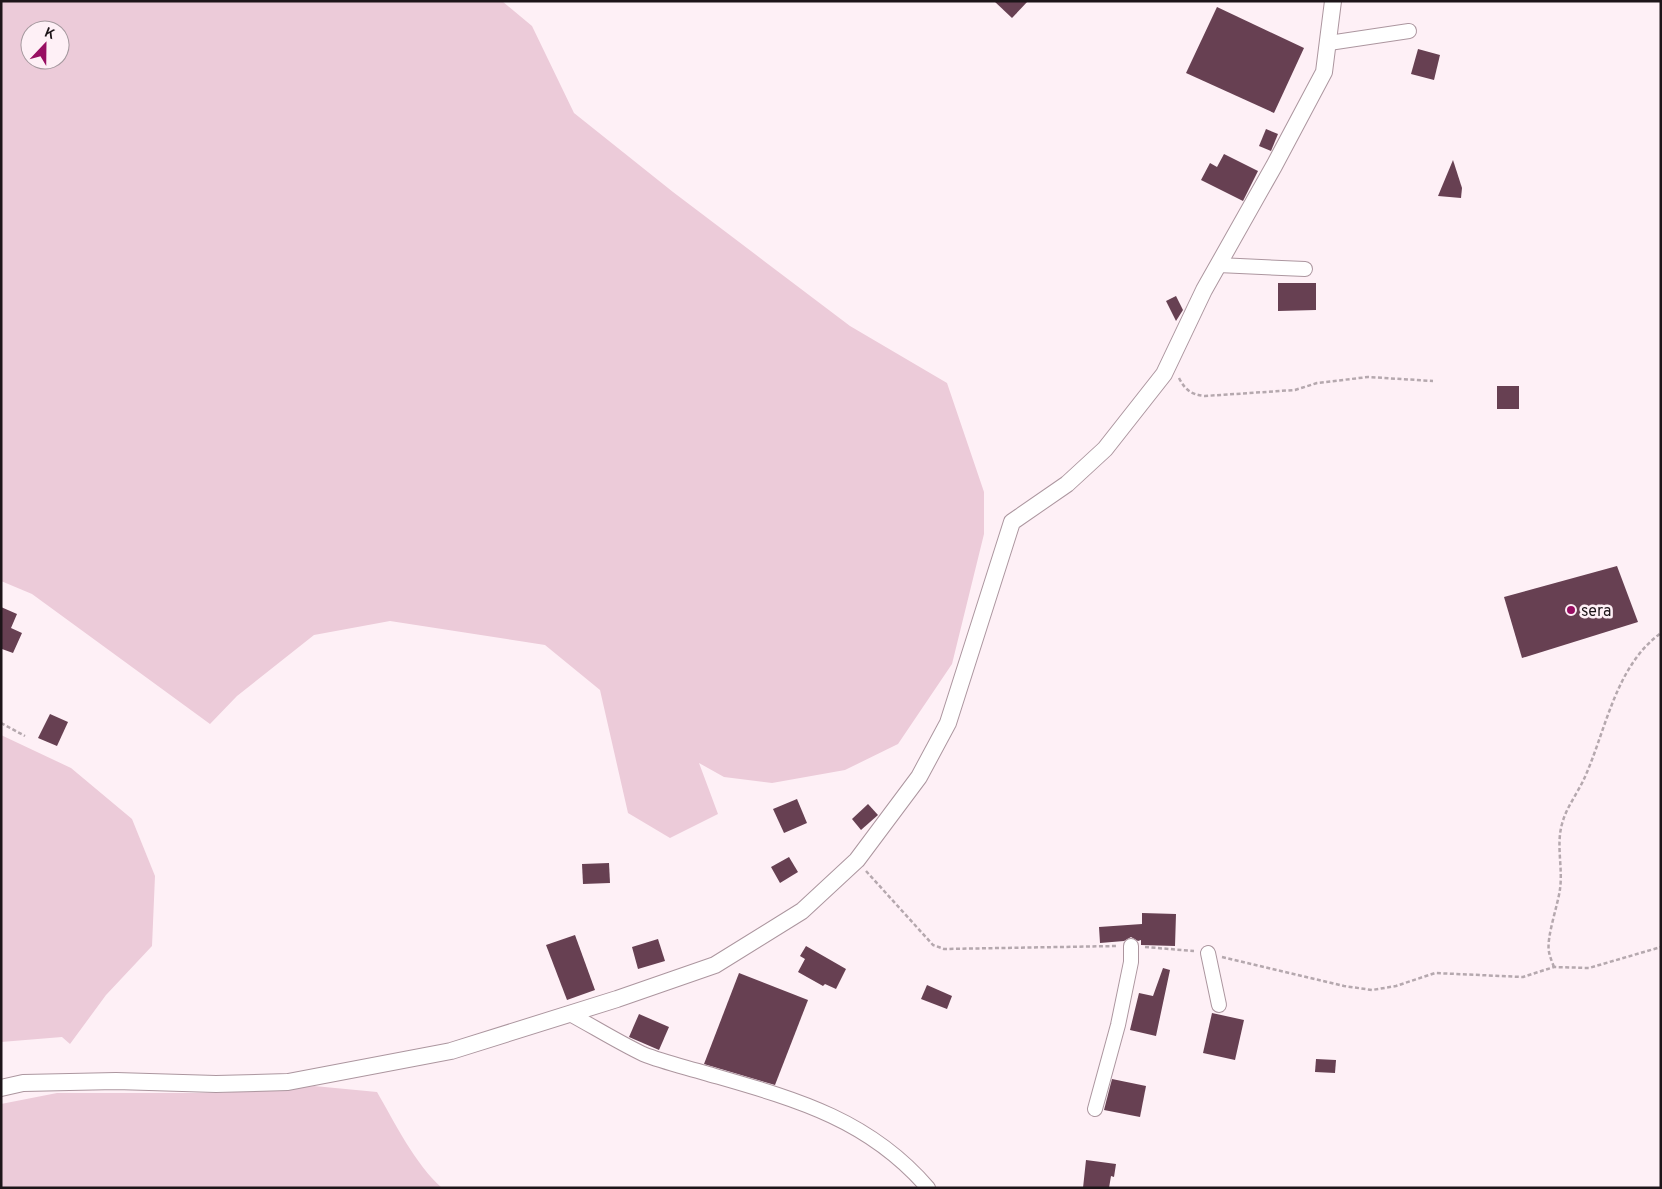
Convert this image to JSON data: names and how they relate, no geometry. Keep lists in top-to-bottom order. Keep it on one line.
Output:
{"places":["sera"],"north":"top"}
